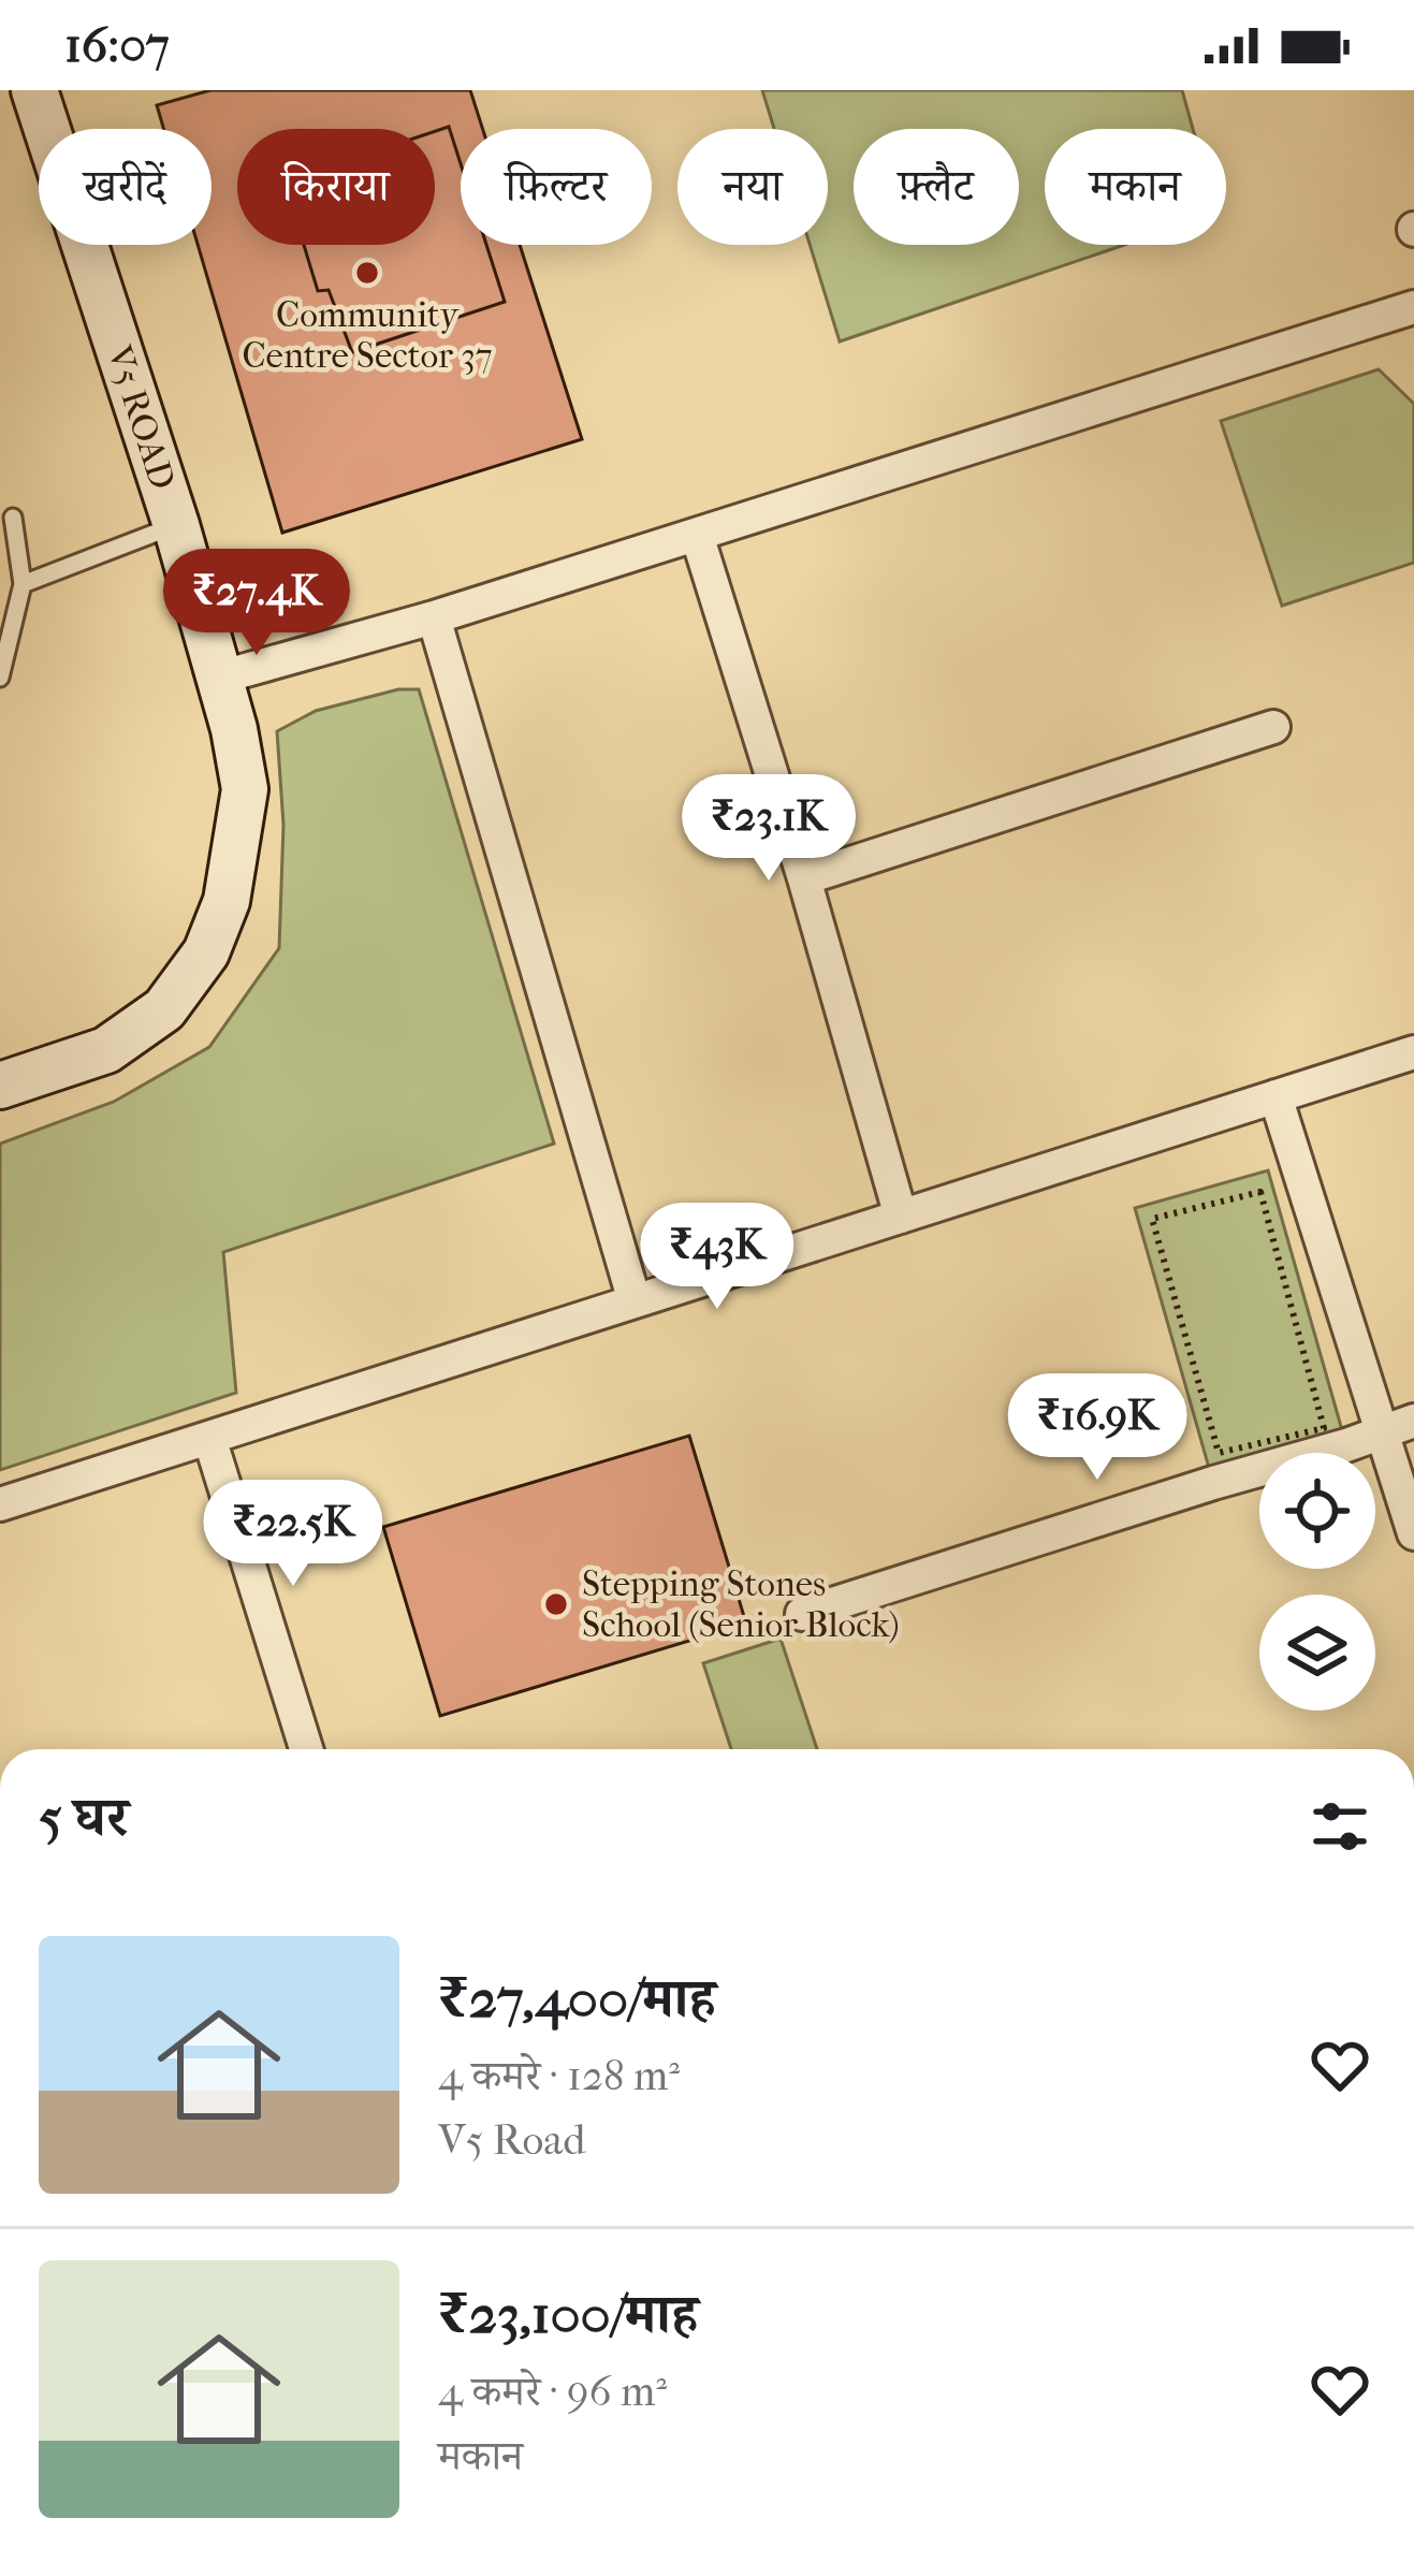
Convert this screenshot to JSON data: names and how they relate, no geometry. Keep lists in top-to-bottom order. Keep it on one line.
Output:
{"streets":{"street":["V5 ROAD"]},"places":["Community Centre Sector 37","Stepping Stones School (Senior Block)"],"page":{"status":"16:07","chip":["खरीदें","किराया","फ़िल्टर","नया","फ़्लैट","मकान"],"price":["₹27.4K","₹23.1K","₹43K","₹16.9K","₹22.5K"],"heading":"5 घर","list":[{"name":"₹27,400/माह","note":"4 कमरे · 128 m² · V5 Road"},{"name":"₹23,100/माह","note":"4 कमरे · 96 m² · मकान"}]}}
